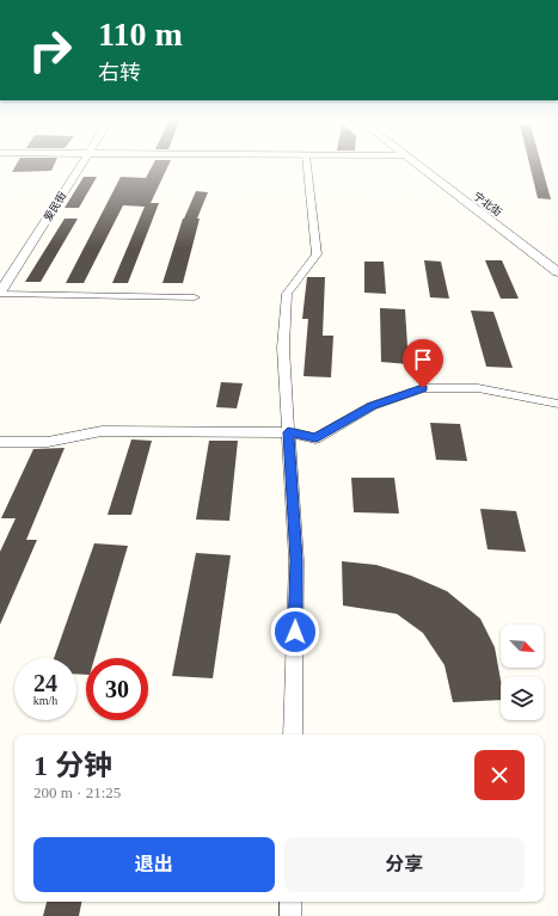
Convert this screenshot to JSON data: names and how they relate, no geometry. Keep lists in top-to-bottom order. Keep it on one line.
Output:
{"streets":{"street":["宁北街","爱民街"]},"north":"bottom right","page":{"turn":["110 m","右转"],"speed":"24 km/h","limit":"30","heading":["1 分钟","200 m · 21:25"],"buttons":["退出","分享"]}}
